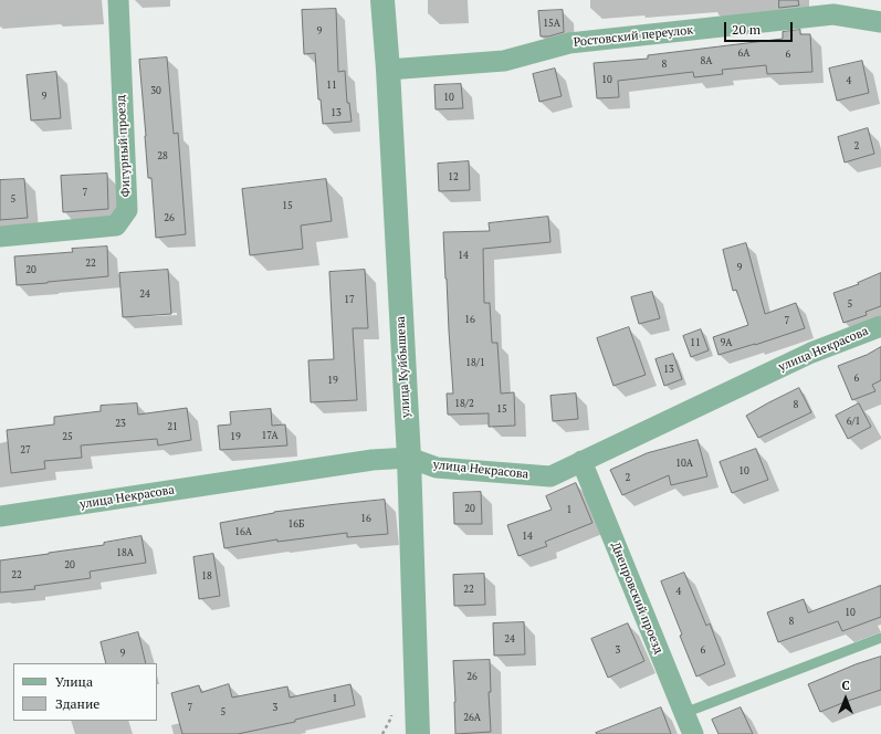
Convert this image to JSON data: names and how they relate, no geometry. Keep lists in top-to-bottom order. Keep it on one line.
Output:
{"streets":{"street":["Ростовский переулок","Фигурный проезд","улица Некрасова","улица Куйбышева","Днепровский проезд"]},"crossings":[["Ростовский переулок","улица Куйбышева"],["улица Некрасова","улица Куйбышева"],["улица Некрасова","Днепровский проезд"]],"house_numbers":["15А","9","6А","6","8А","8","10","4","11","30","9","10","13","2","28","12","7","5","15","26","14","22","9","20","24","17","5","16","7","11","9А","18/1","13","6","19","18/2","8","15","6/1","23","21","17А","25","19","27","10А","10","2","20","1","16","16Б","16А","14","18А","20","22","18","22","4","10","8","24","3","6","9","26","1","7","3","5","26А"],"legend":["Улица","Здание"],"scale_bar":"20 m","north":"top"}
